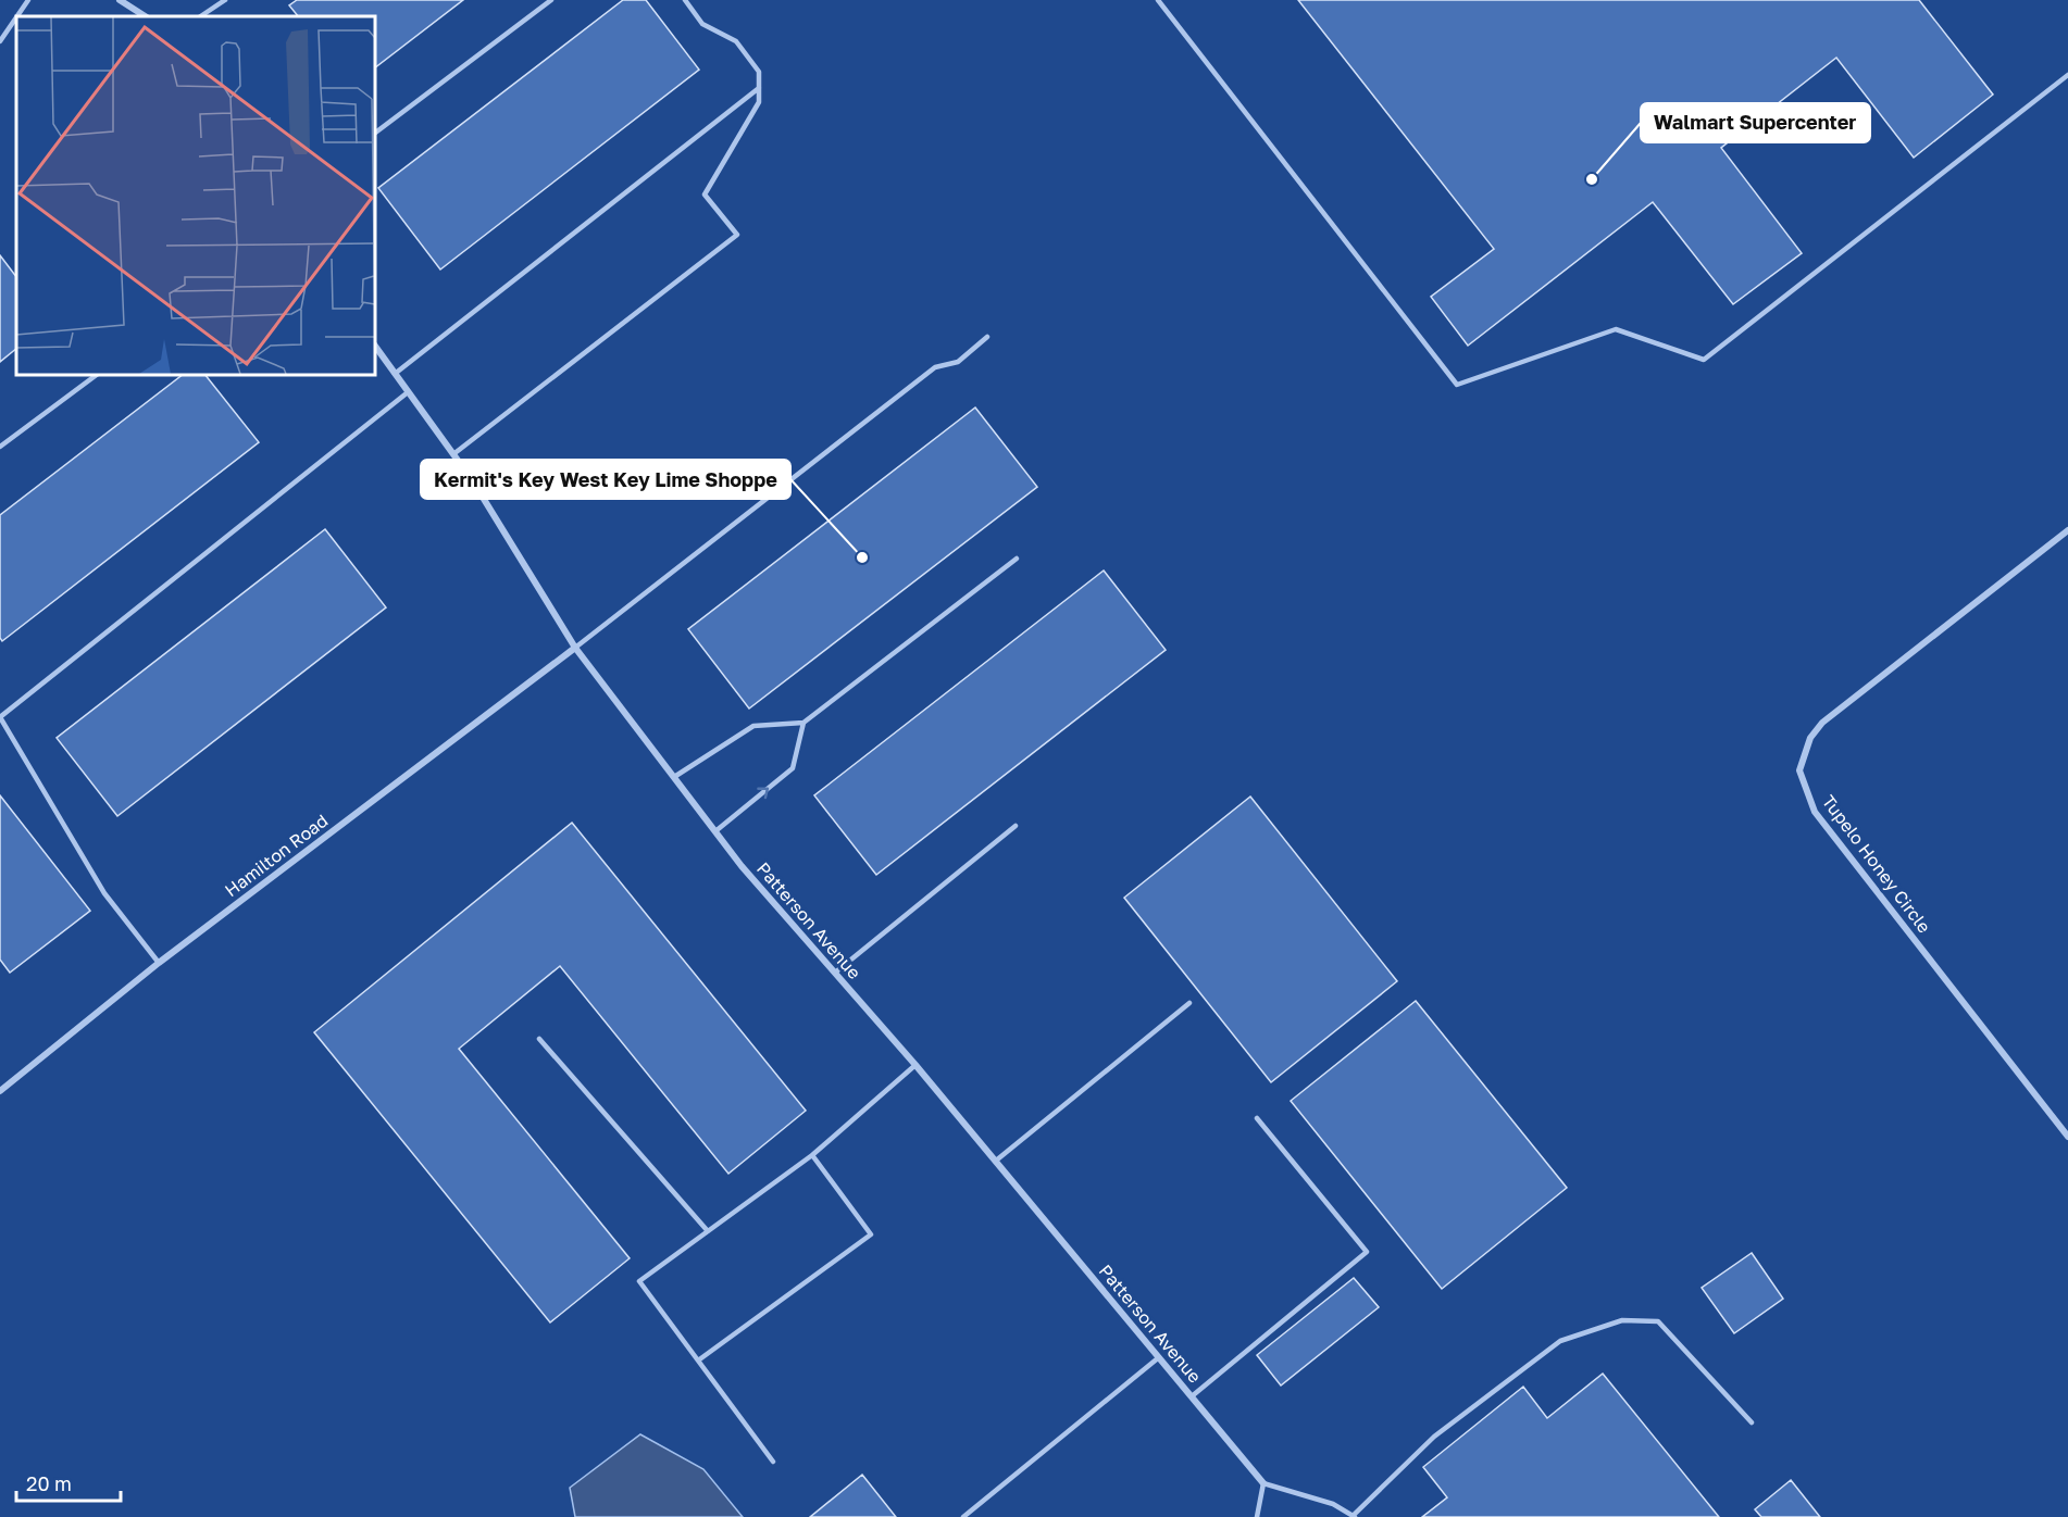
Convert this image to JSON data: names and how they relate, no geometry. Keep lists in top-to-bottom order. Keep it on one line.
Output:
{"streets":{"street":["Hamilton Road","Tupelo Honey Circle","Patterson Avenue"]},"crossings":[["Hamilton Road","Patterson Avenue"]],"places":["Walmart Supercenter","Kermit's Key West Key Lime Shoppe"],"scale_bar":"20 m"}
